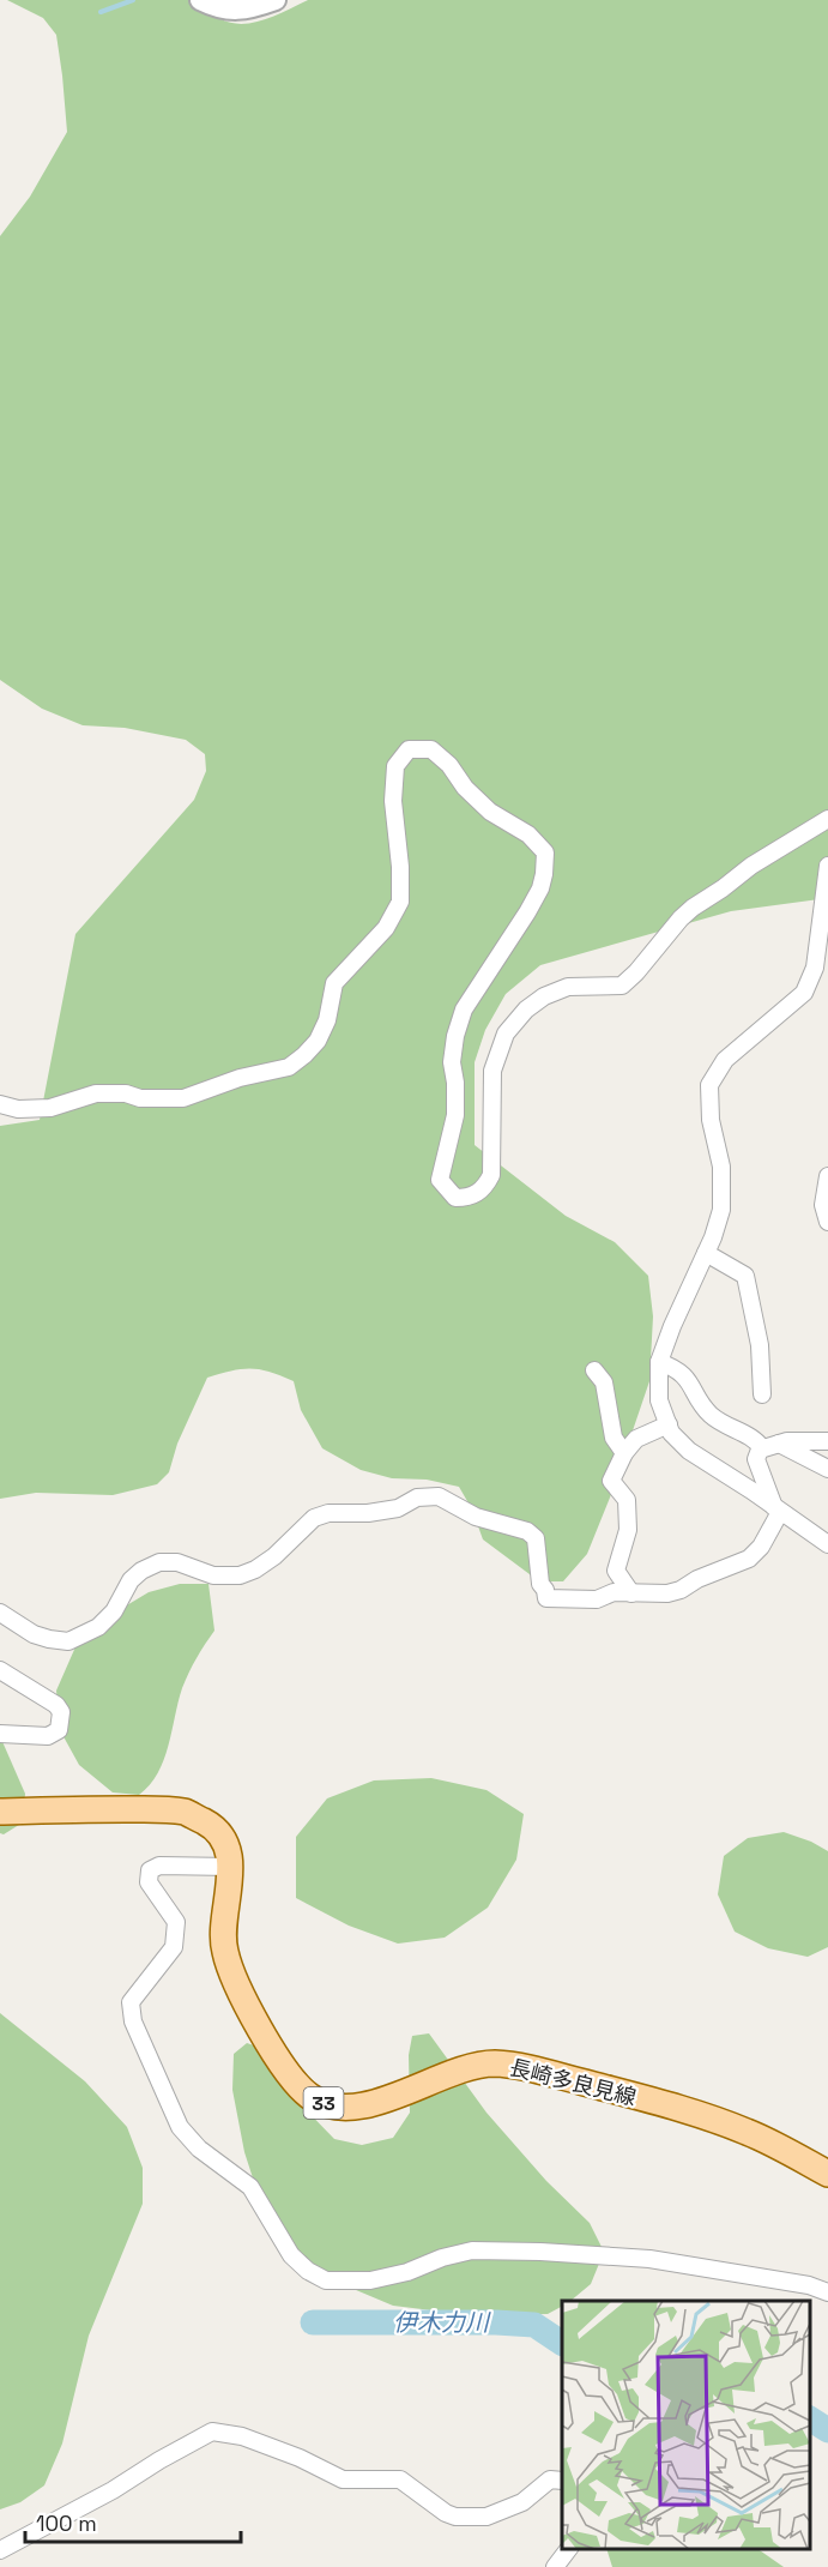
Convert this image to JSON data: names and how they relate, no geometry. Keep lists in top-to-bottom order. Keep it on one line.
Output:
{"streets":{"main road":["長崎多良見線","33"]},"water":["伊木力川"],"scale_bar":"100 m"}
